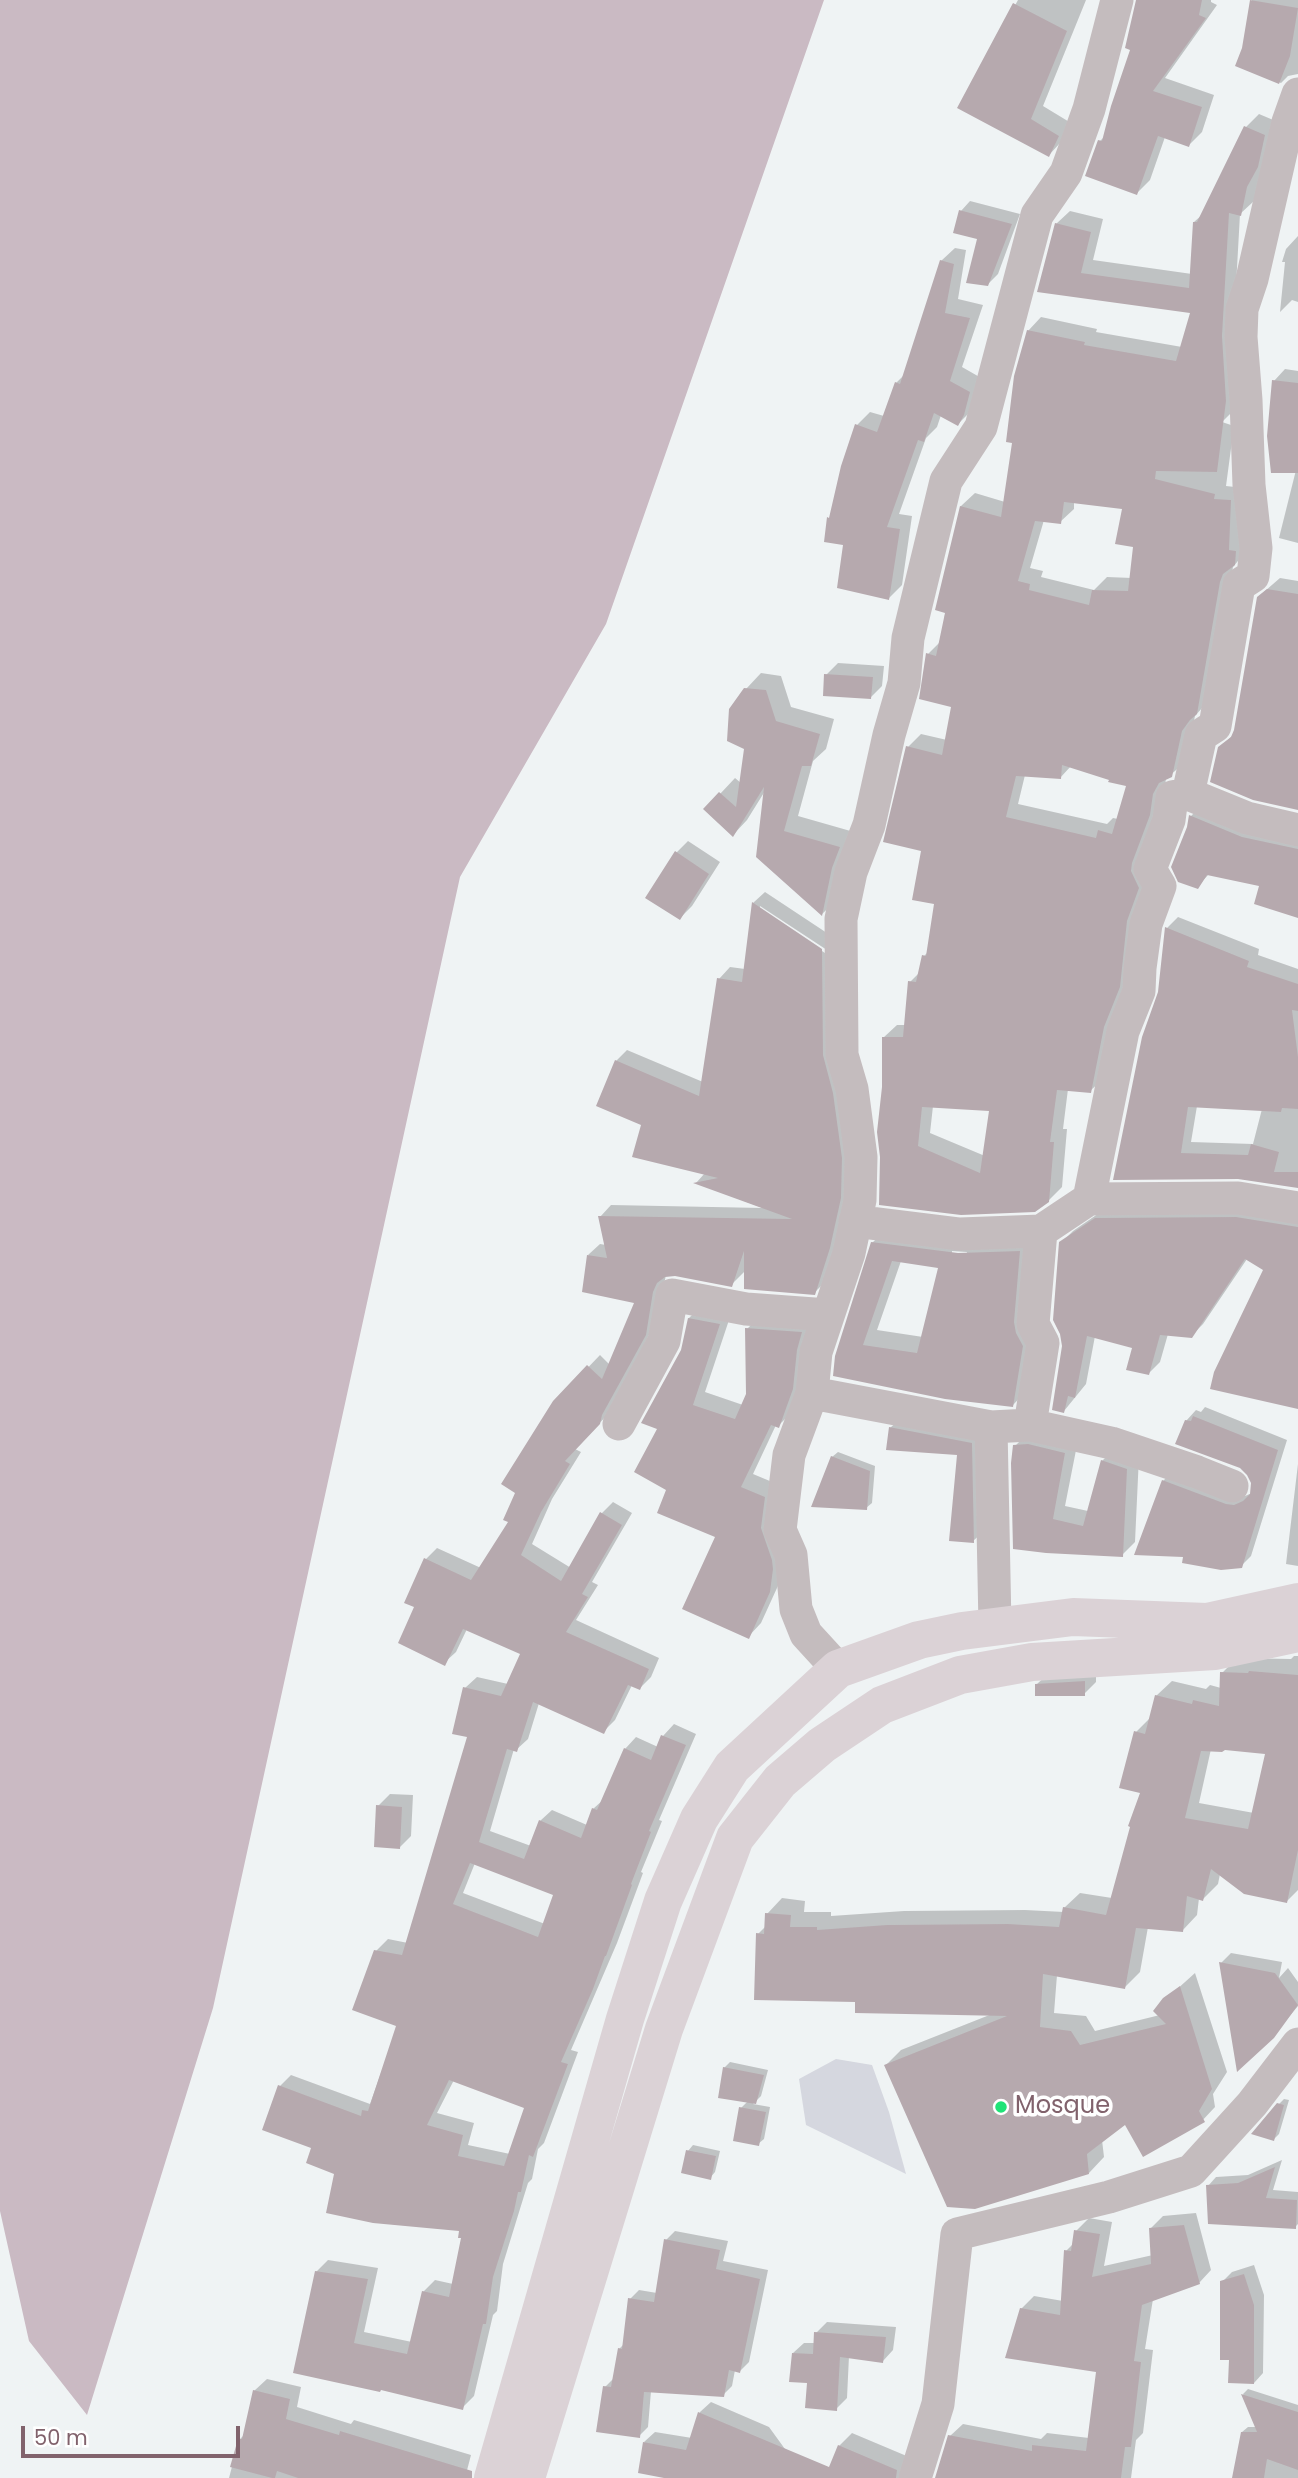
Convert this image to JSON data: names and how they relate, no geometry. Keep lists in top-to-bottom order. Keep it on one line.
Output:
{"places":["Mosque"],"scale_bar":"50 m"}
